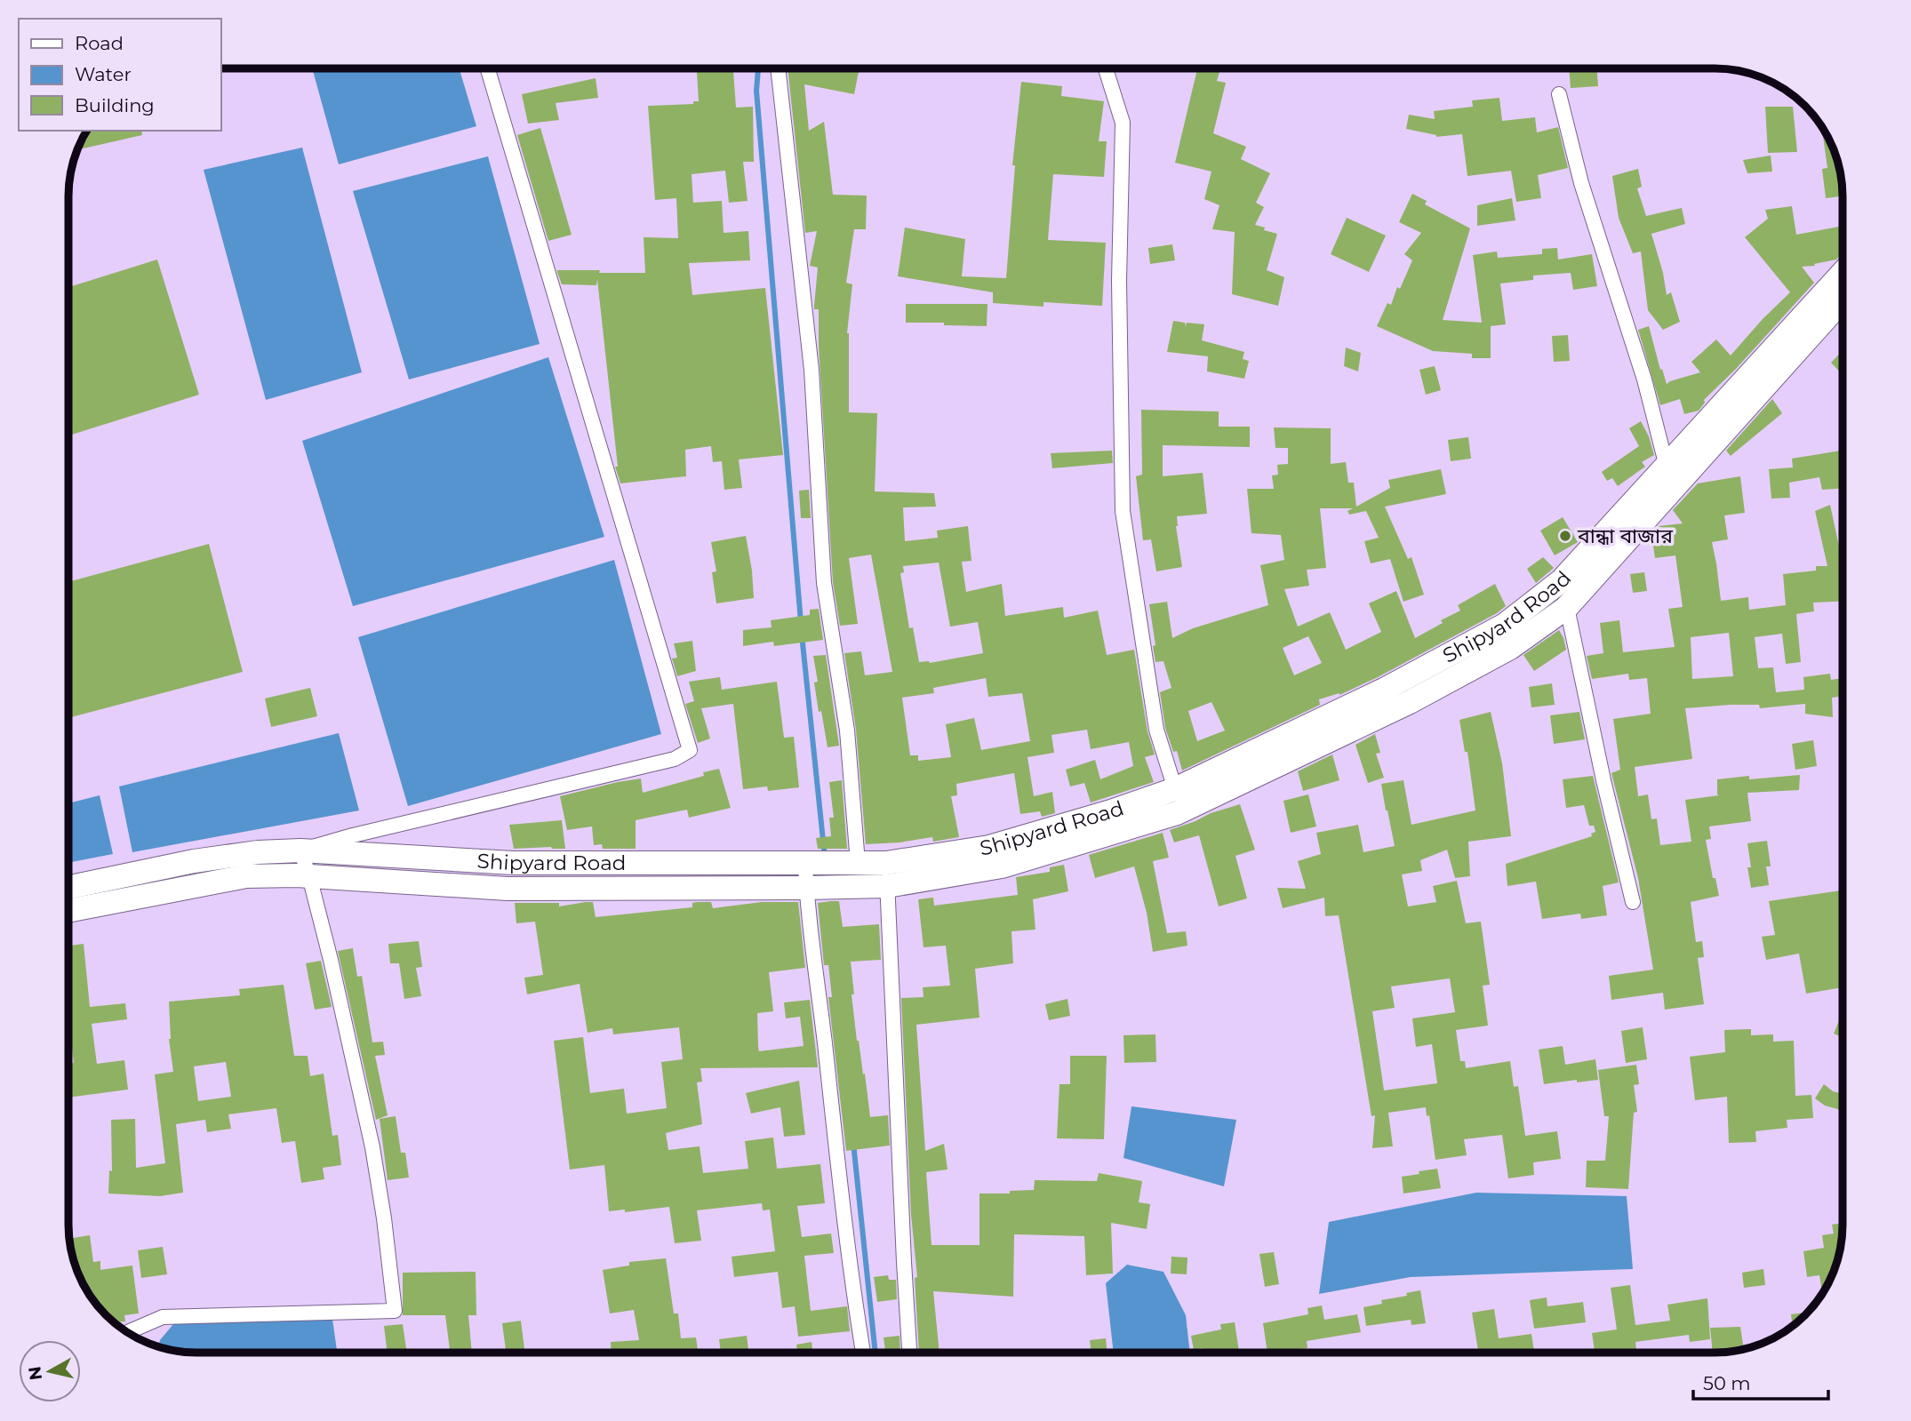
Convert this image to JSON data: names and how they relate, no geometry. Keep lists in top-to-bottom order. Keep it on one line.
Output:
{"streets":{"main road":["Shipyard Road"]},"places":["বান্ধা বাজার"],"legend":["Road","Water","Building"],"scale_bar":"50 m","north":"left"}
